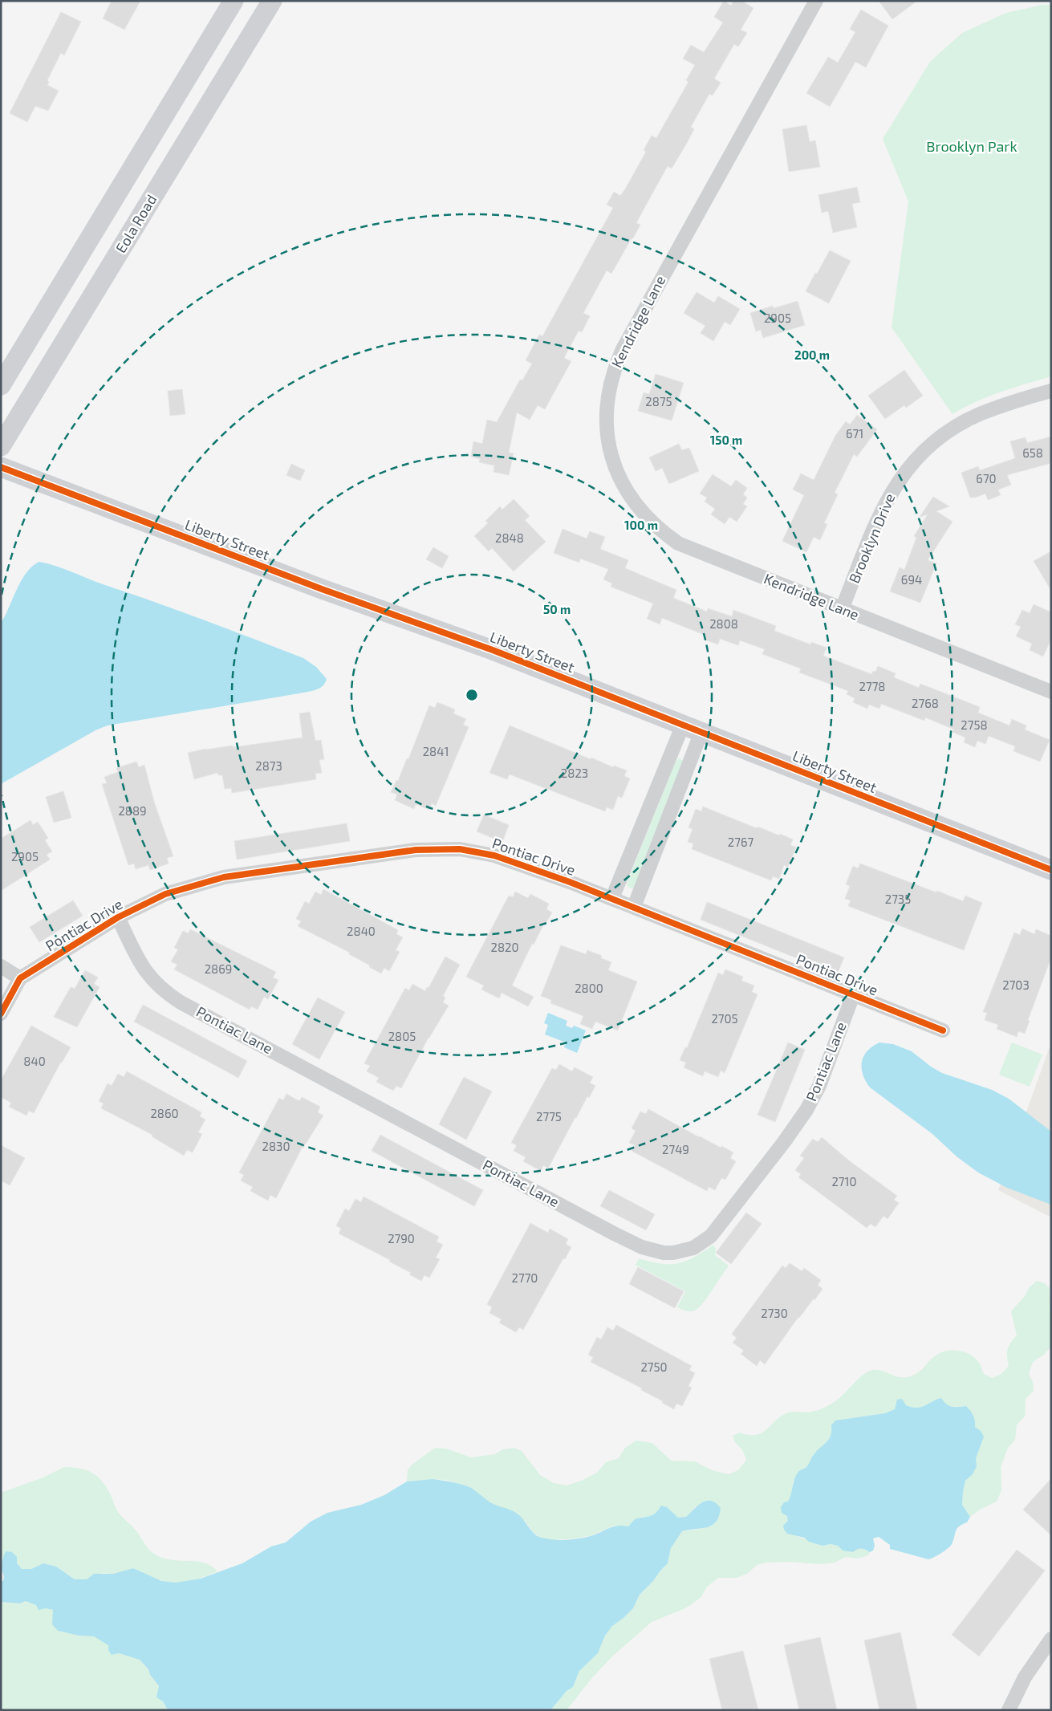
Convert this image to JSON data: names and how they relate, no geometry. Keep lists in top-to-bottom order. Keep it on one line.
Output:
{"streets":{"street":["Eola Road","Kendridge Lane","Brooklyn Drive","Liberty Street","Pontiac Drive","Pontiac Lane"]},"crossings":[["Kendridge Lane","Brooklyn Drive"],["Pontiac Drive","Pontiac Lane"]],"parks":["Brooklyn Park"],"house_numbers":["2905","2875","671","658","670","2848","694","2808","2778","2768","2758","2841","2873","2823","2889","2767","2905","2735","2840","2820","2869","2703","2800","2705","2805","840","2860","2775","2830","2749","2710","2790","2770","2730","2750"],"rings":["200 m","150 m","100 m","50 m"]}
